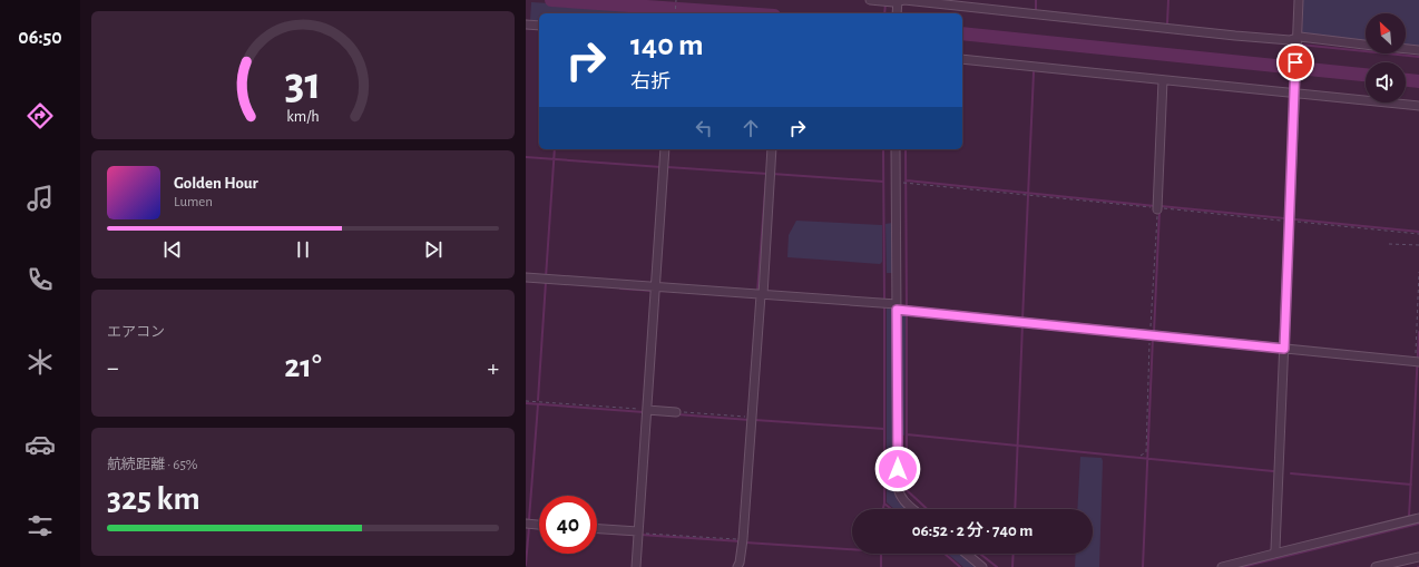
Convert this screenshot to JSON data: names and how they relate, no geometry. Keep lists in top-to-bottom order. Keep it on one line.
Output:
{"north":"top left","page":{"tabs":"06:50","turn":["140 m","右折"],"song":["Golden Hour","Lumen"],"tile":["エアコン",["航続距離 · 65%","325 km"]],"heat":["−","21°","+"],"limit":"40","trip":"06:52 · 2 分 · 740 m","gauge":["31","km/h"]}}
